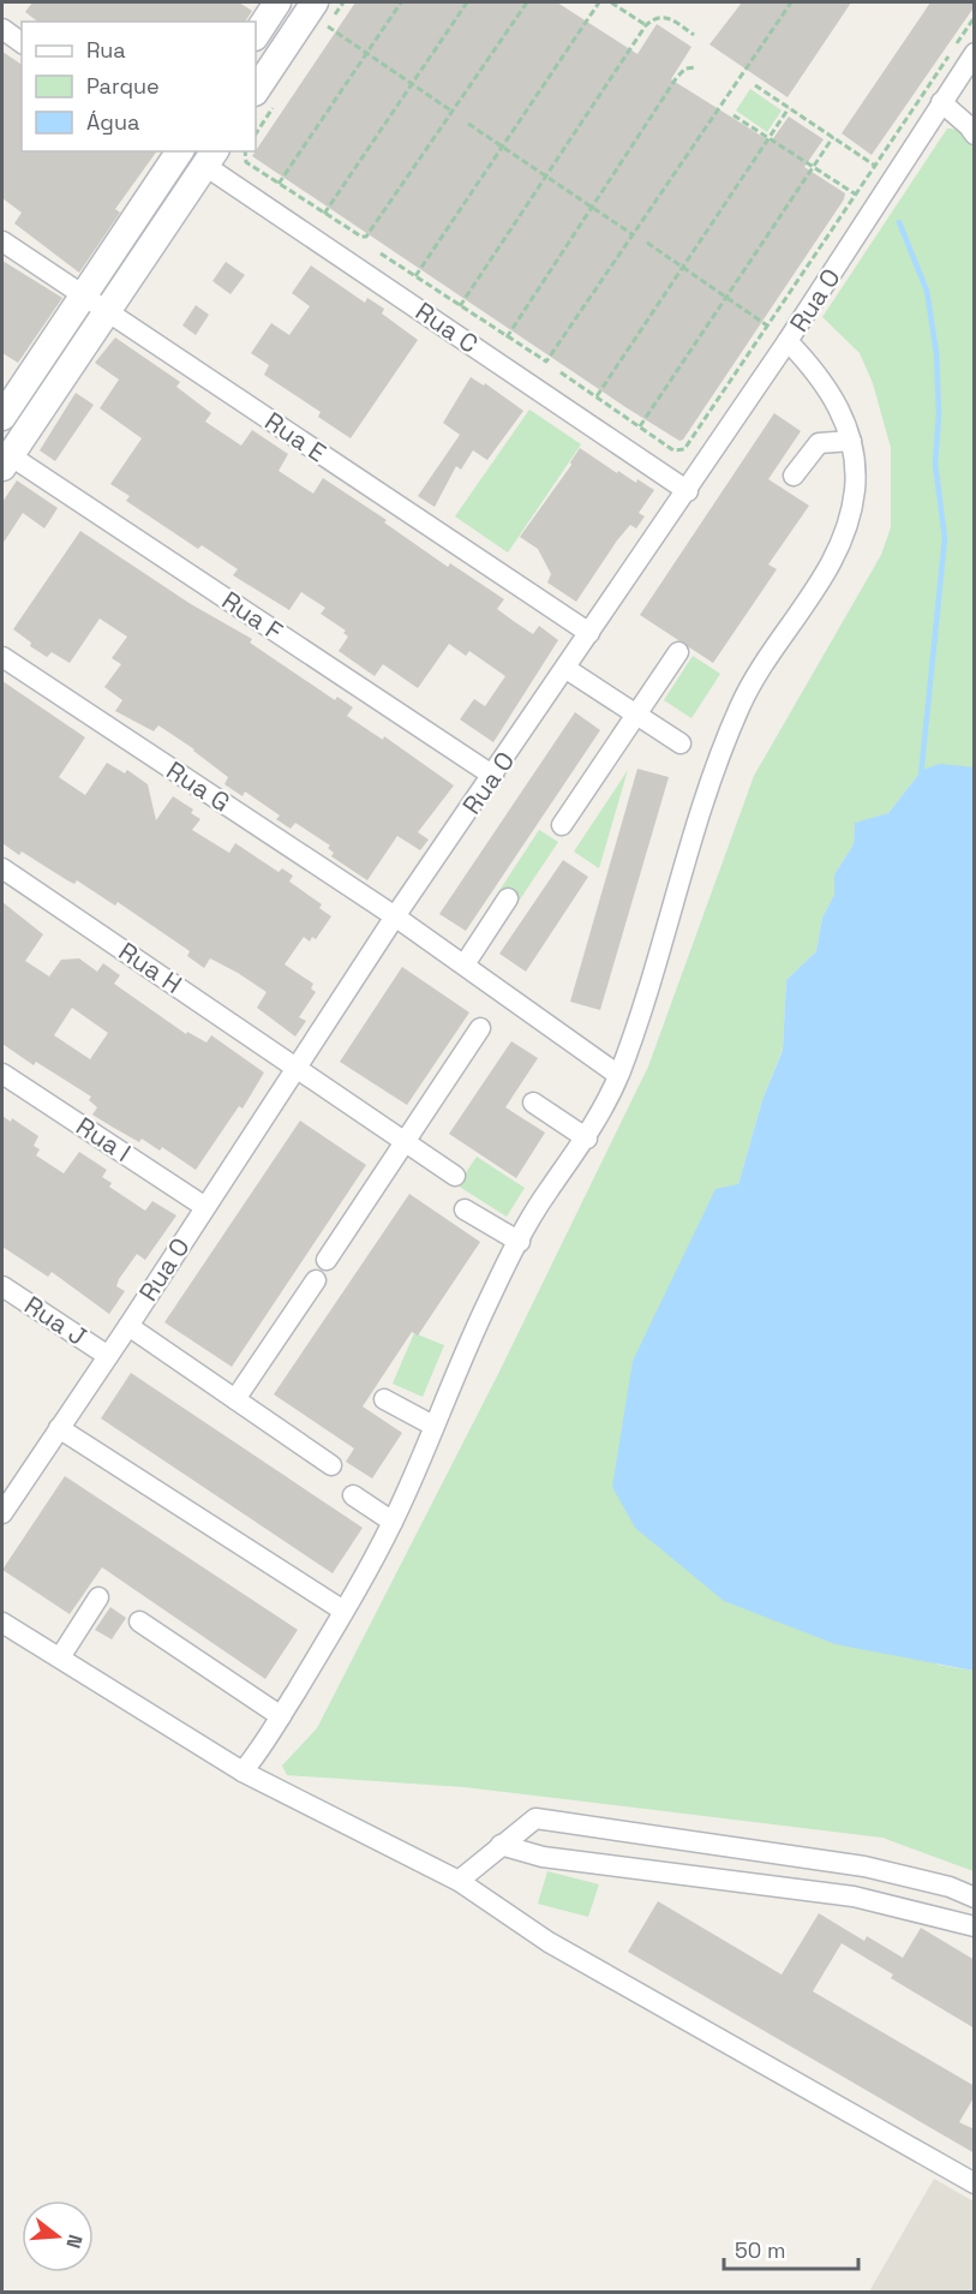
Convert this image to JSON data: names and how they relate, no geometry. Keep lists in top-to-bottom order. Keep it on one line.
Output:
{"streets":{"street":["Rua O","Rua C","Rua E","Rua F","Rua G","Rua H","Rua I","Rua J"]},"crossings":[["Rua O","Rua C"],["Rua O","Rua E"],["Rua O","Rua F"],["Rua O","Rua G"],["Rua O","Rua H"],["Rua O","Rua I"],["Rua O","Rua J"]],"legend":["Rua","Parque","Água"],"scale_bar":"50 m","north":"right"}
